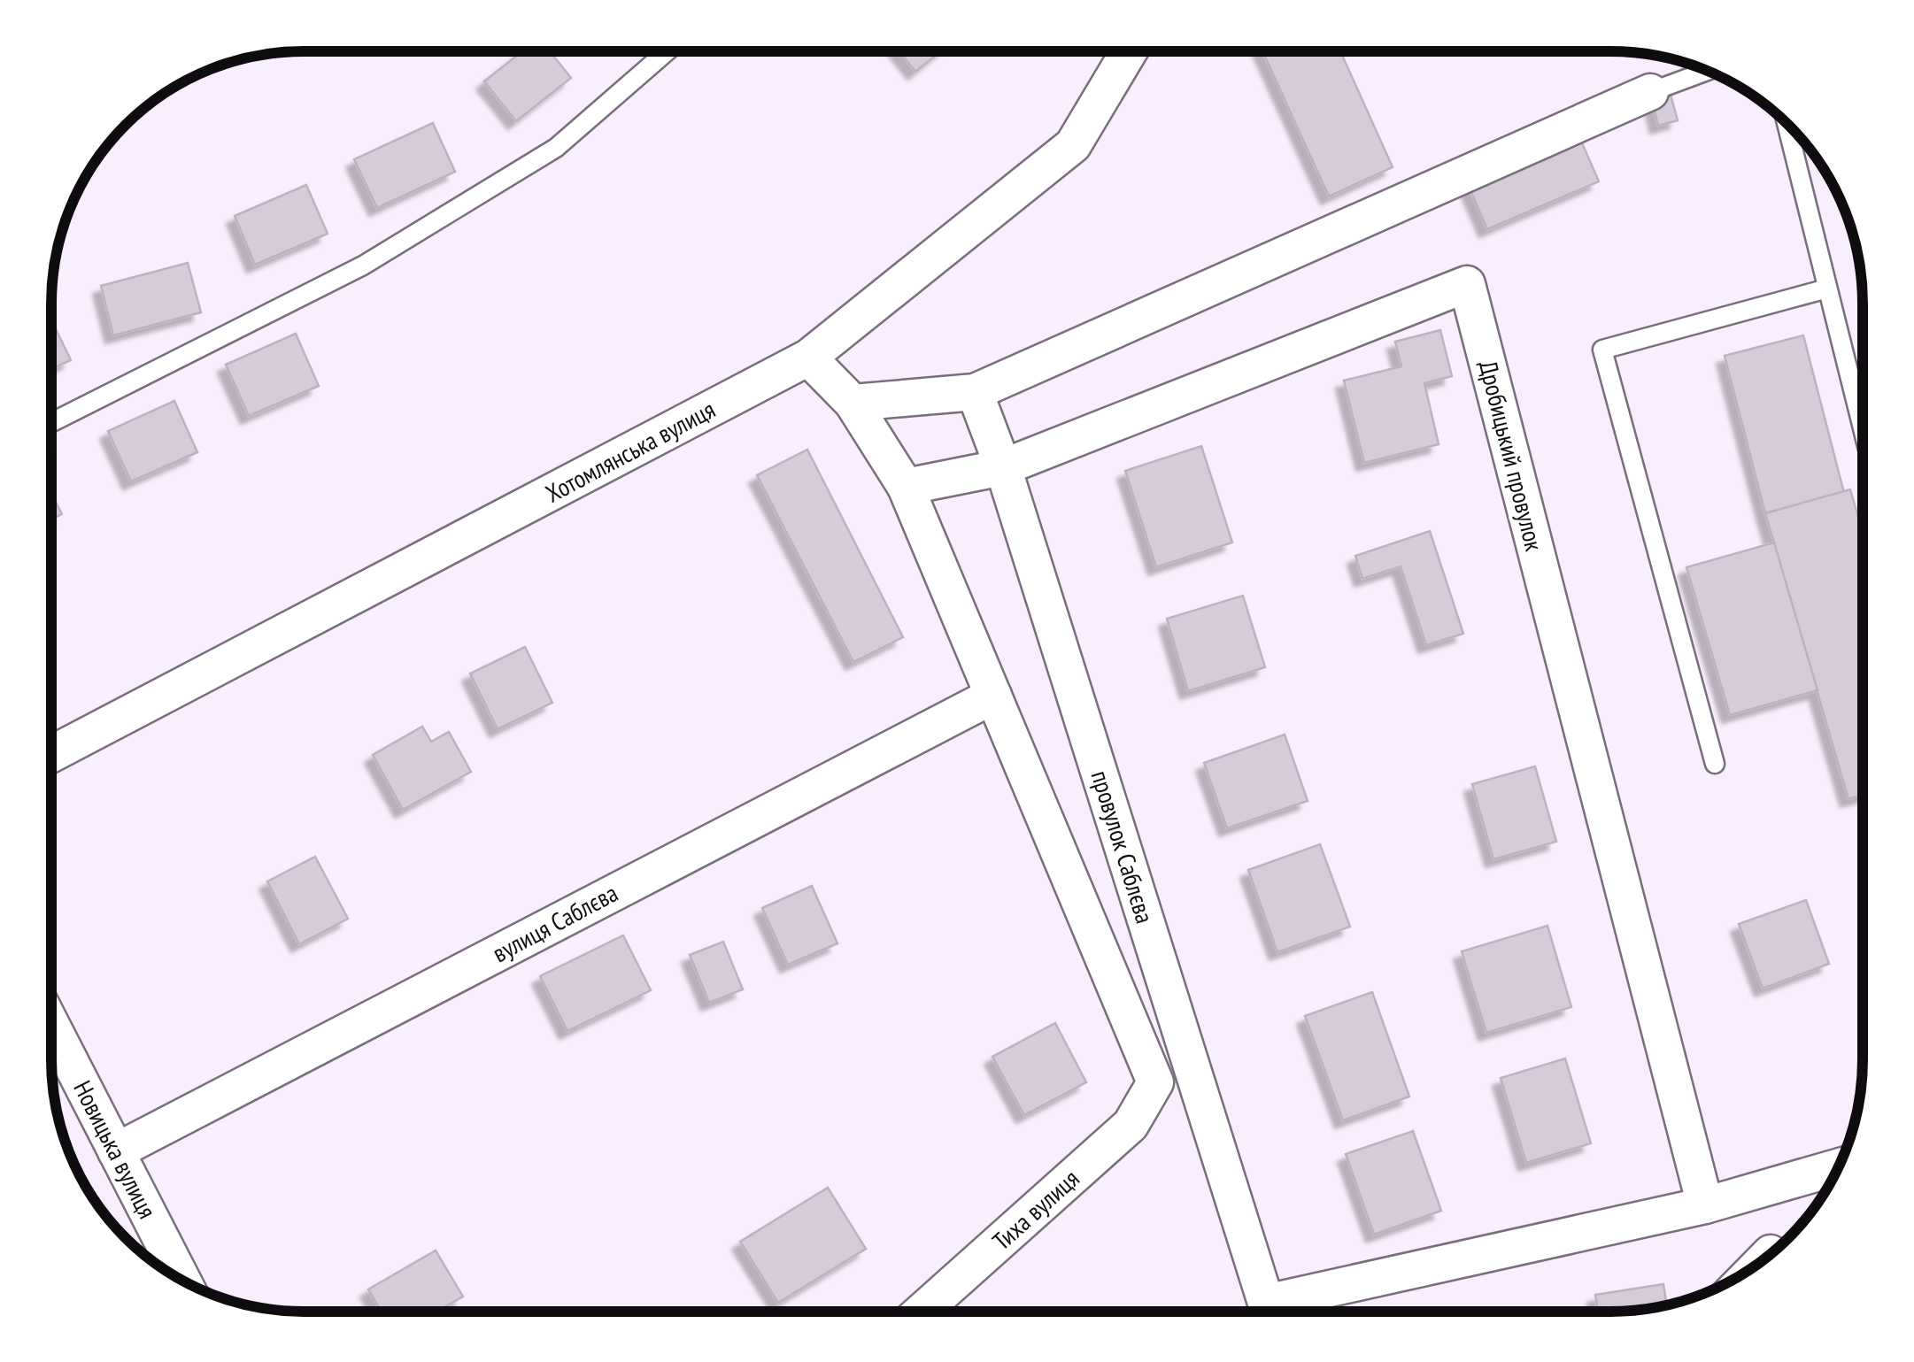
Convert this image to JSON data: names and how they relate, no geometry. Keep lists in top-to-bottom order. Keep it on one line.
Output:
{"streets":{"street":["Хотомлянська вулиця","Дробицький провулок","провулок Саблєва","вулиця Саблєва","Новицька вулиця","Тиха вулиця"]},"crossings":[["Дробицький провулок","провулок Саблєва"],["вулиця Саблєва","Новицька вулиця"],["вулиця Саблєва","Тиха вулиця"]]}
